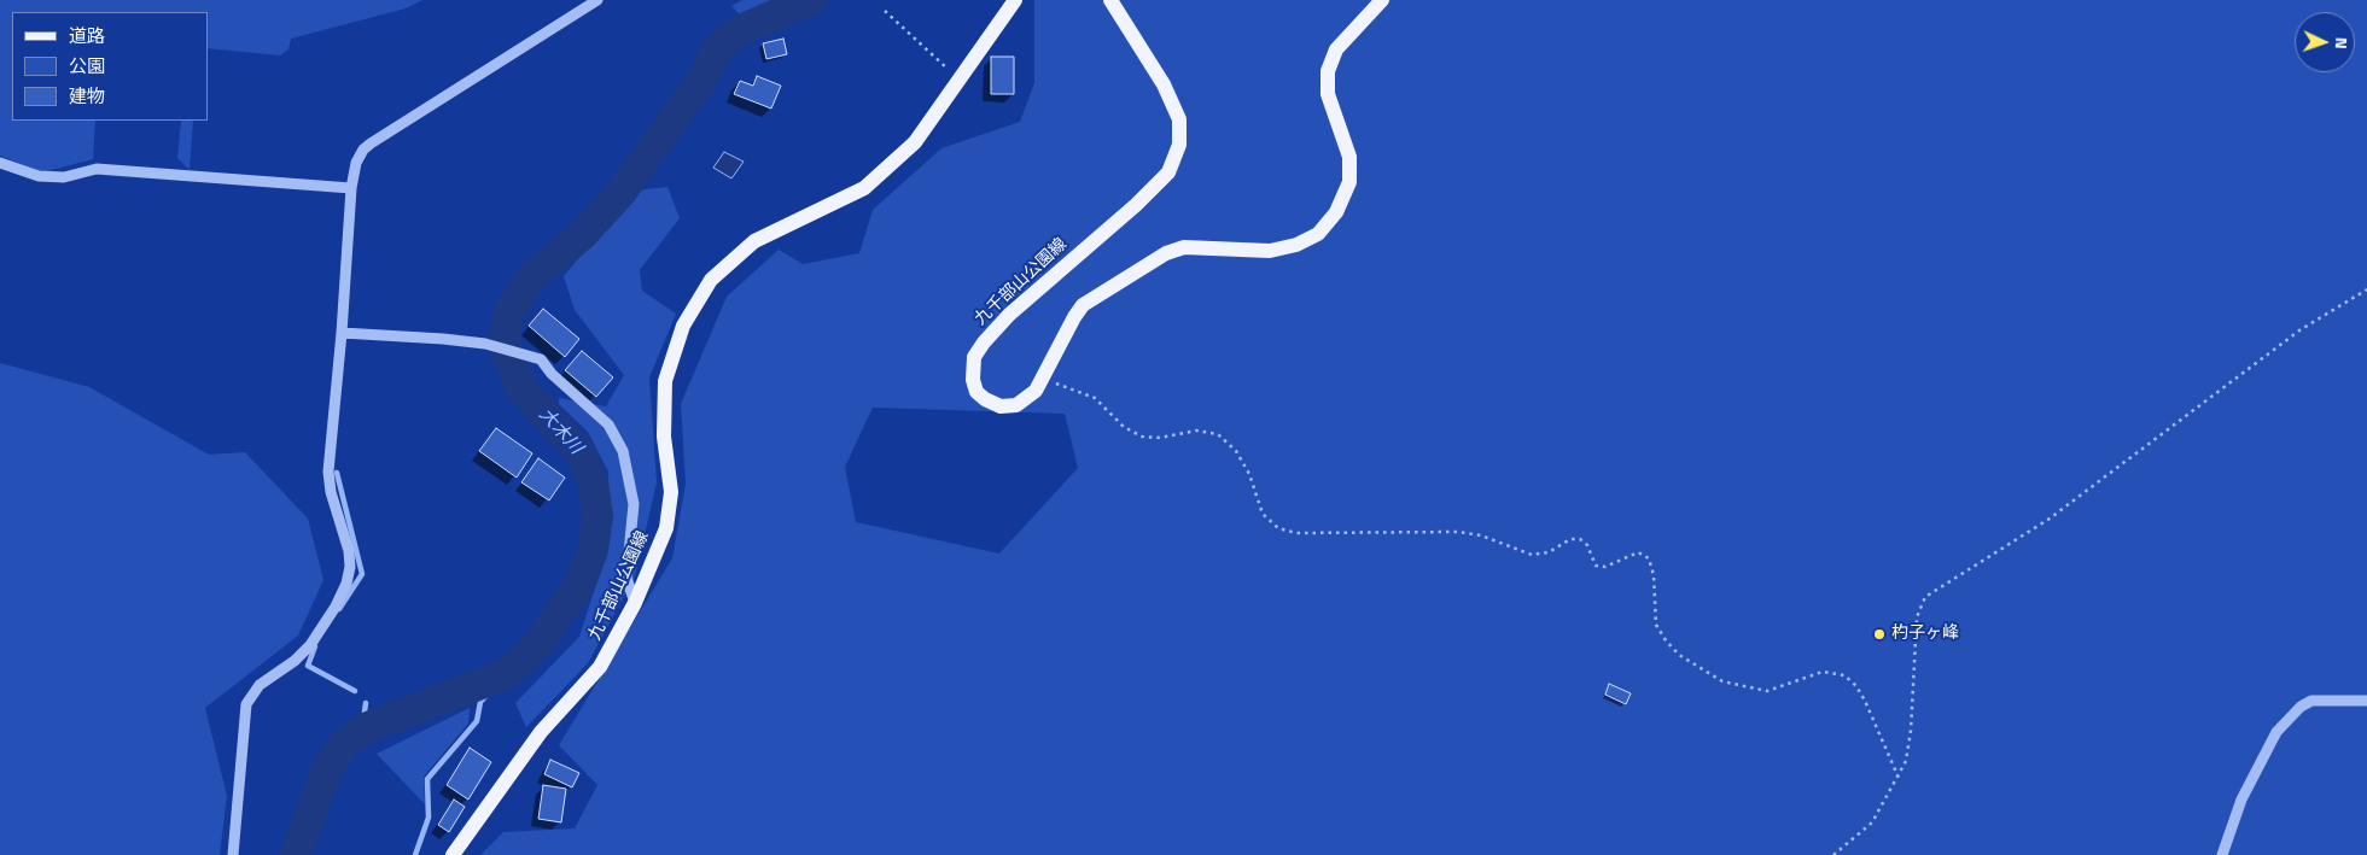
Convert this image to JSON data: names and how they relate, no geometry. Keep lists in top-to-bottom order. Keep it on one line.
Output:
{"streets":{"main road":["九千部山公園線"]},"water":["大木川"],"places":["杓子ヶ峰"],"legend":["道路","公園","建物"],"north":"right"}
